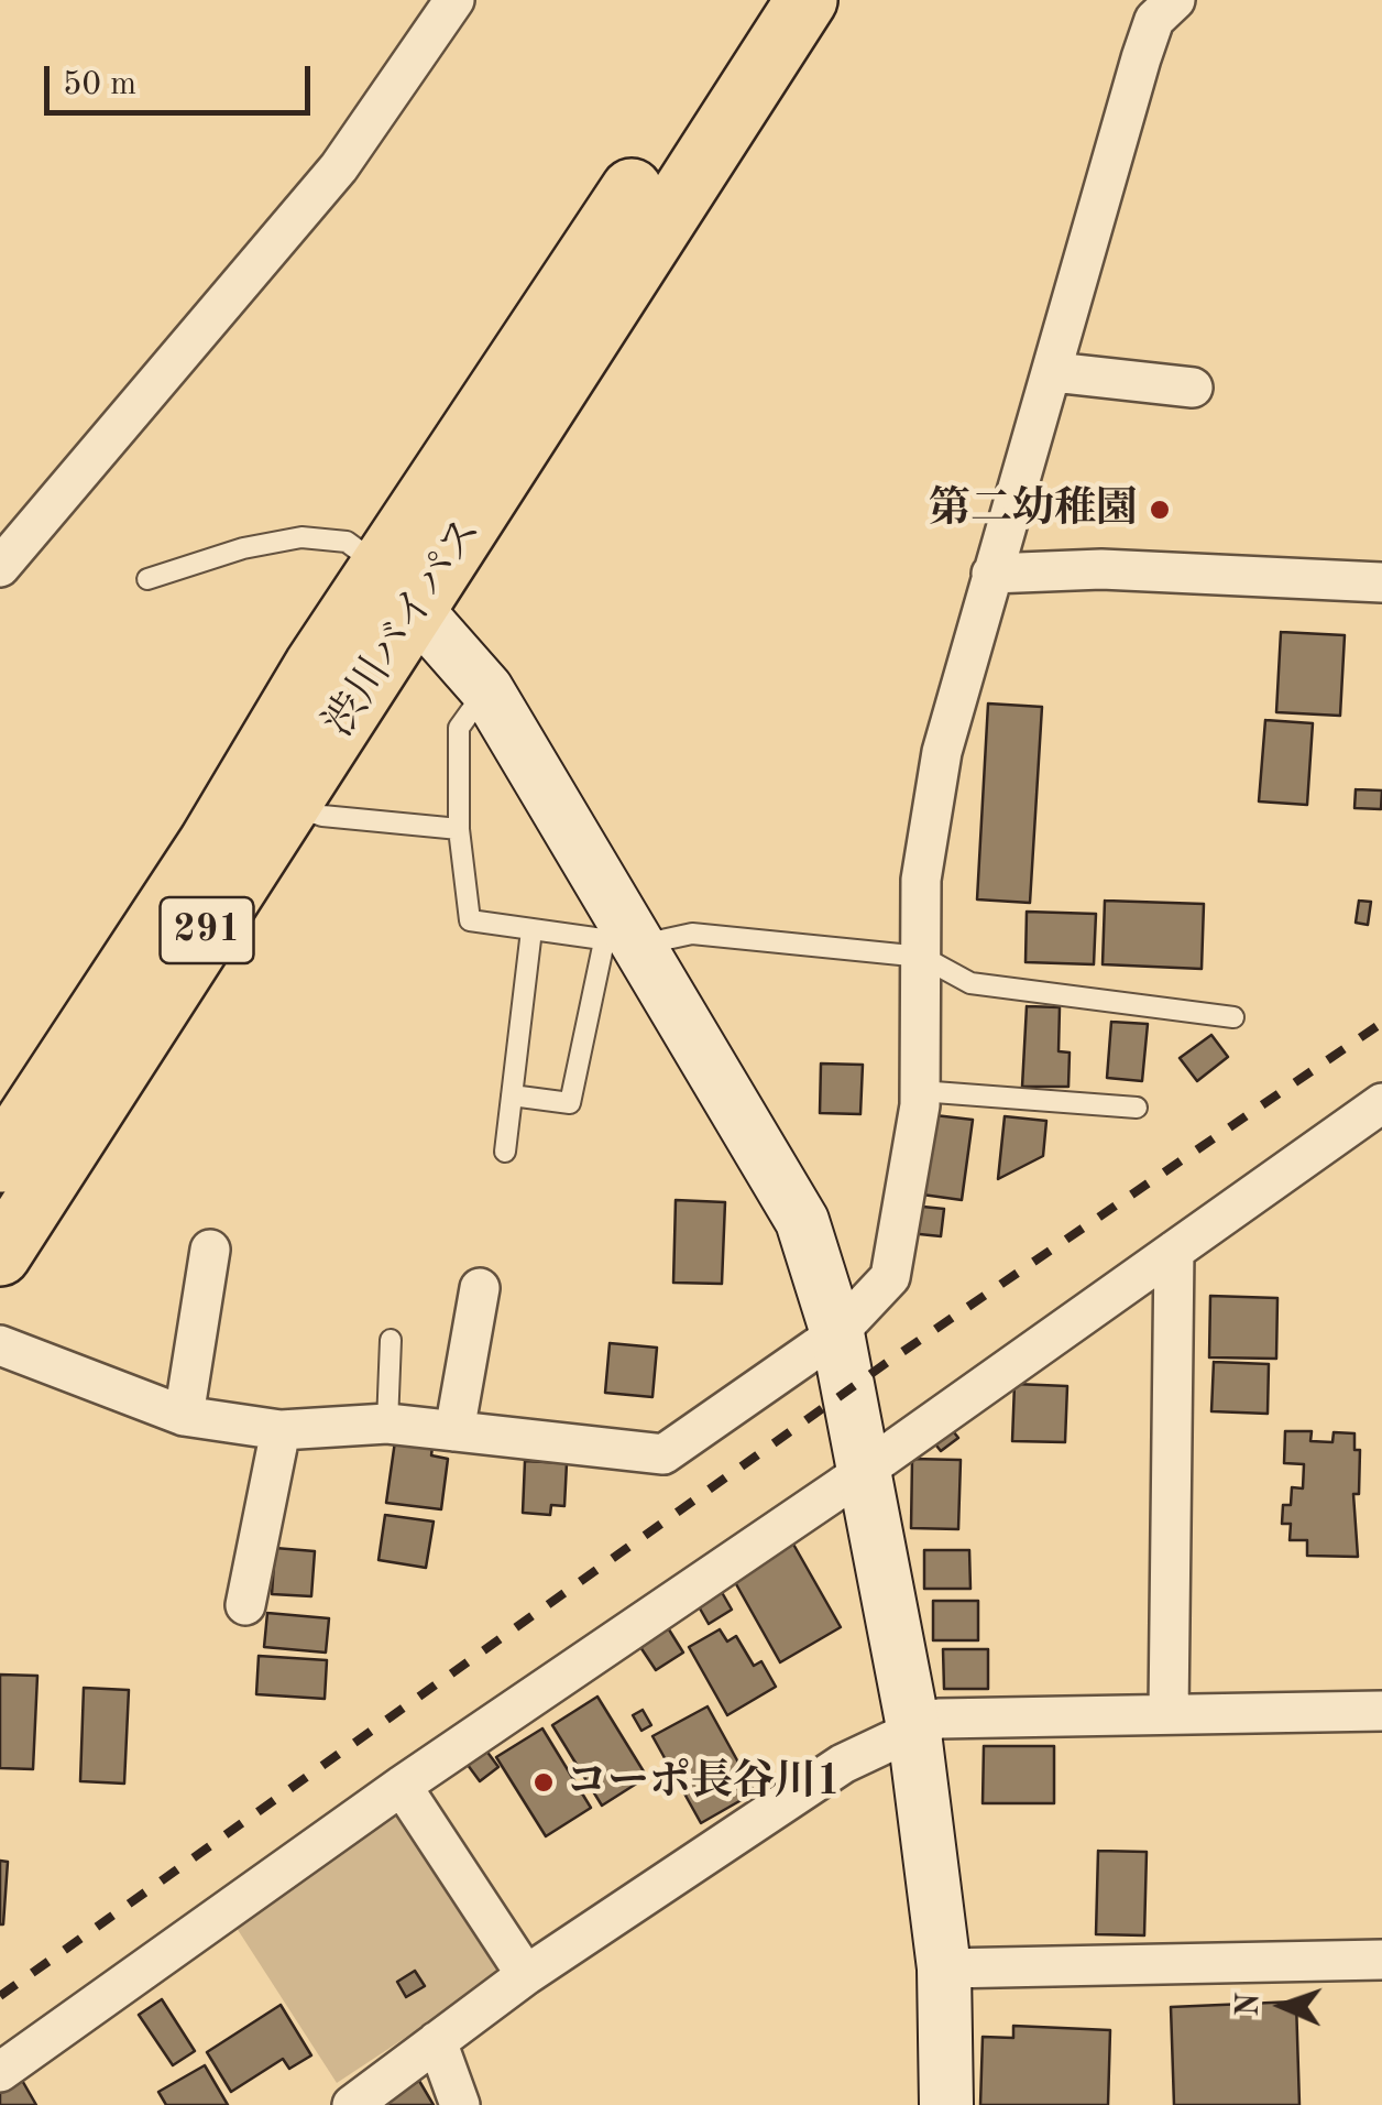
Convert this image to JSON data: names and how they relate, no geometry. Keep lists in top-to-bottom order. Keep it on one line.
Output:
{"streets":{"highway":["渋川バイパス","291"]},"places":["第二幼稚園","コーポ長谷川1"],"scale_bar":"50 m","north":"left"}
